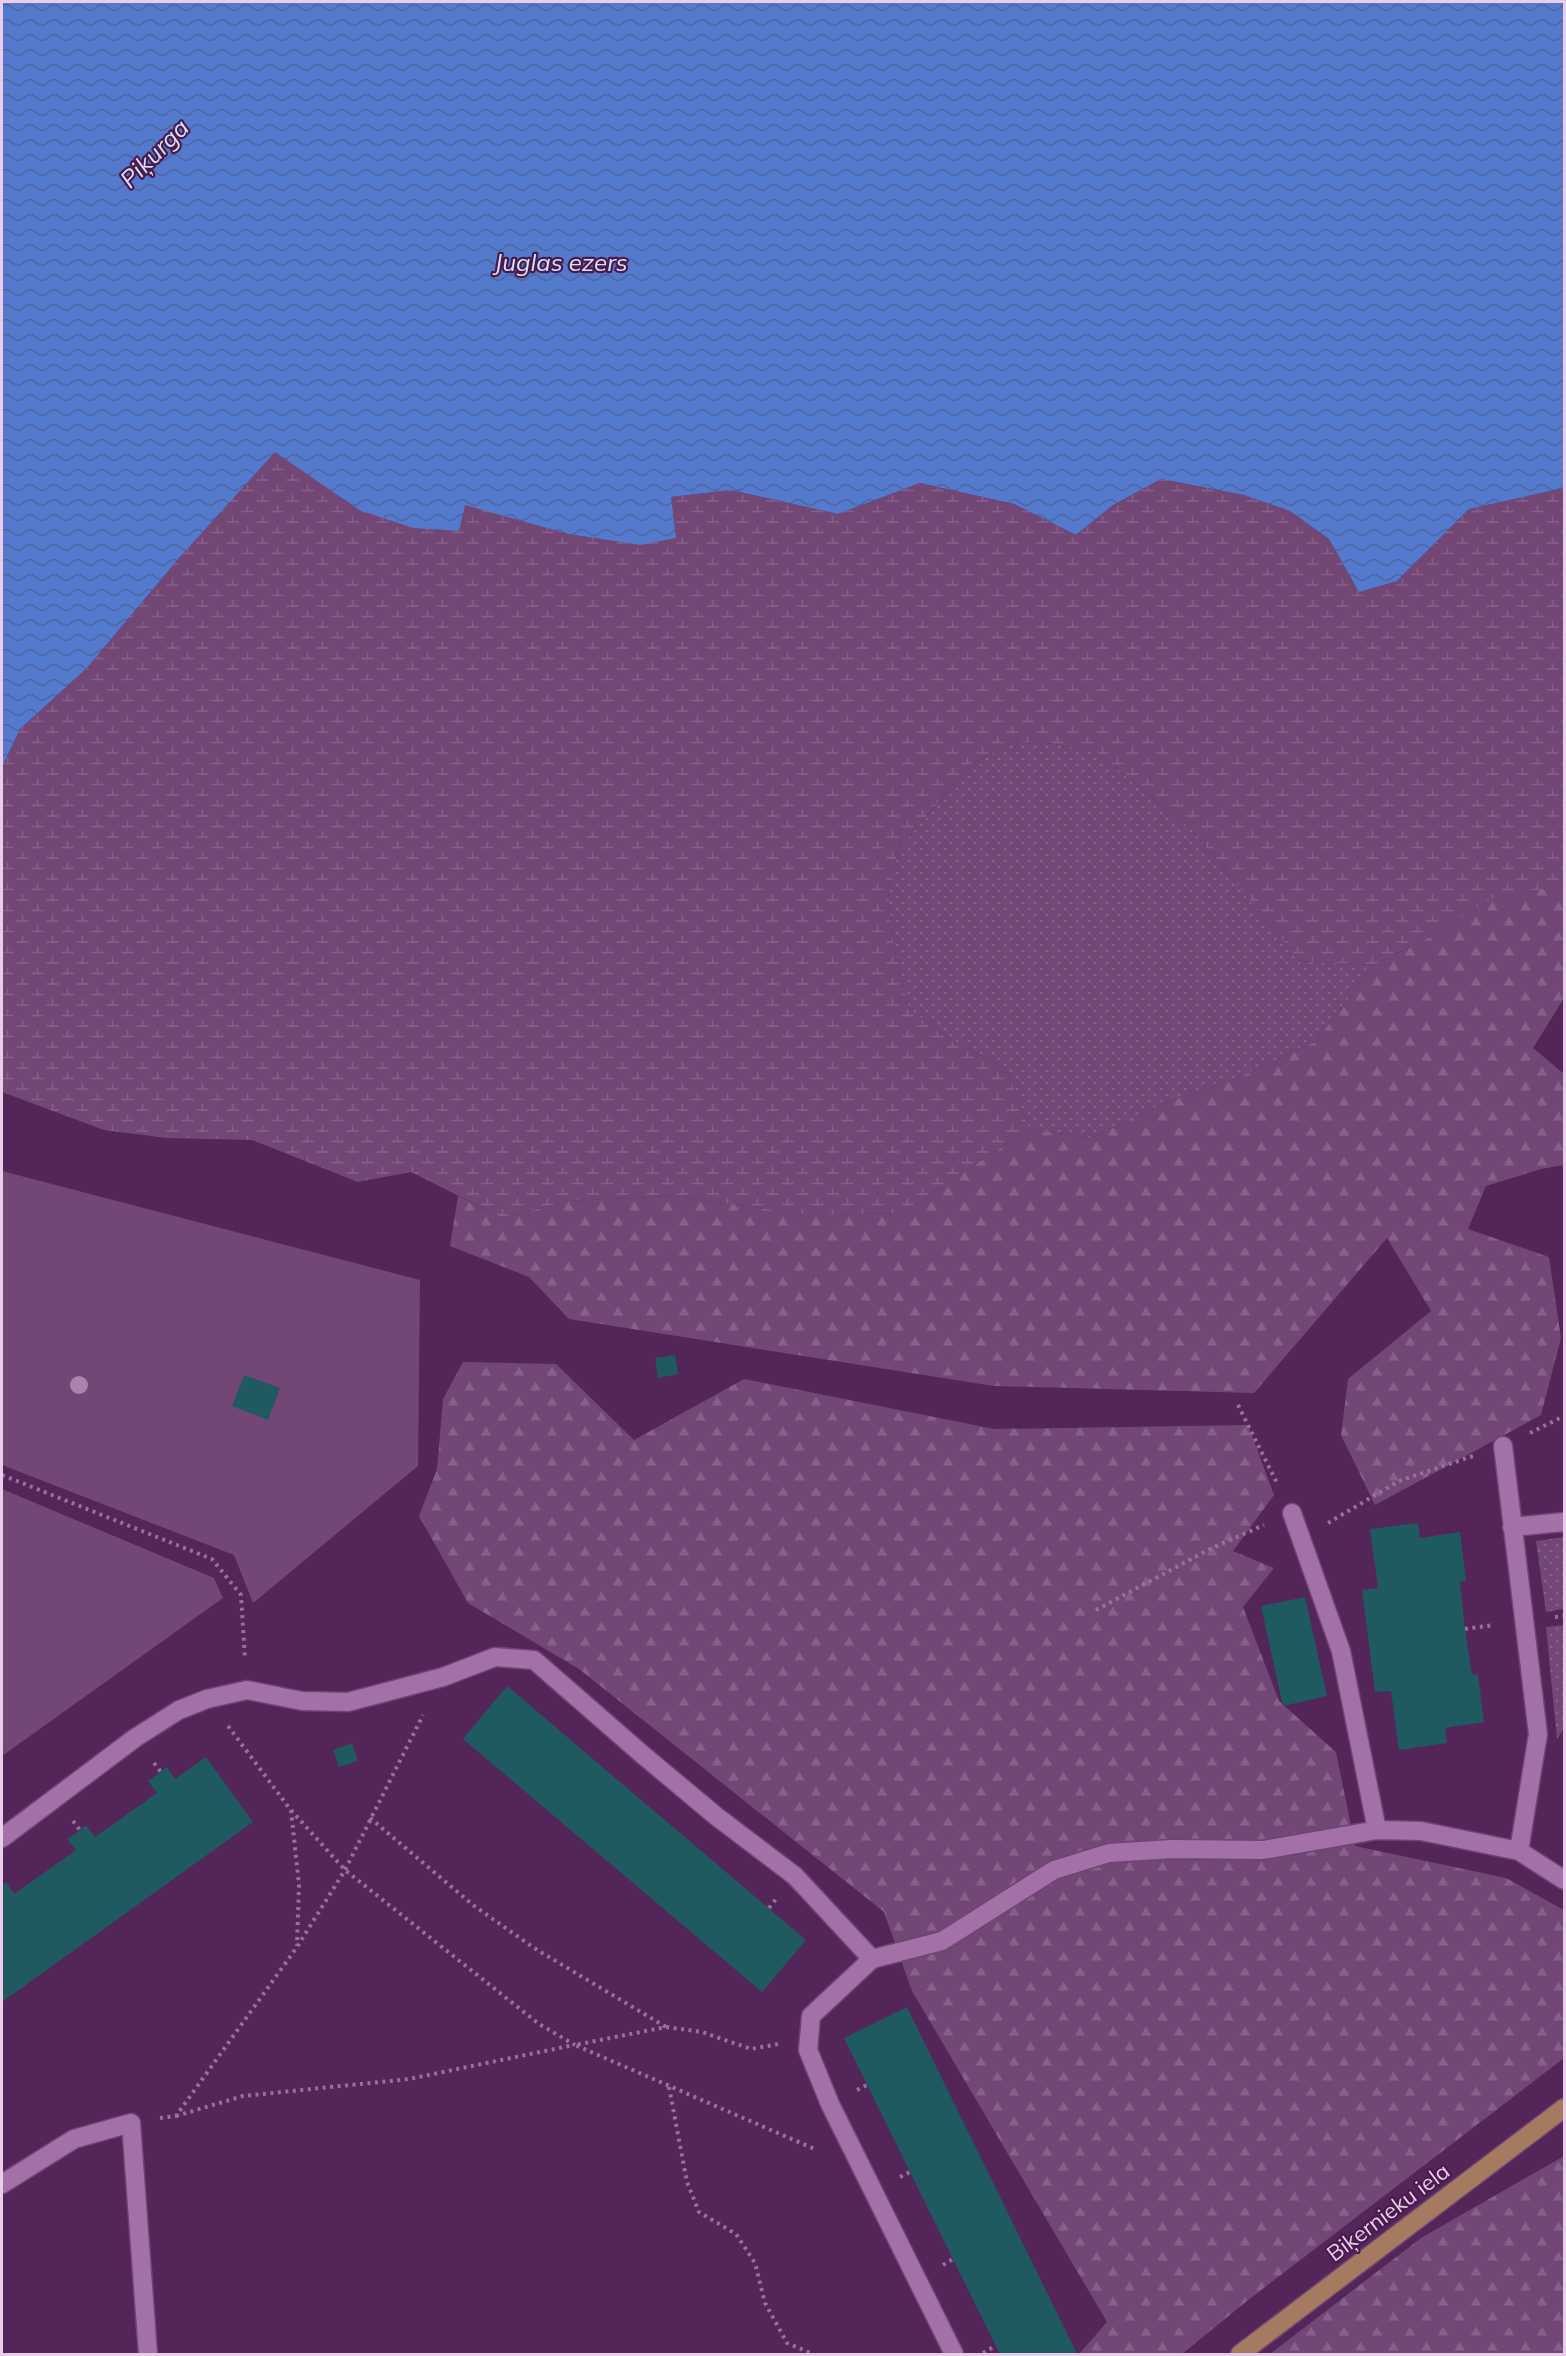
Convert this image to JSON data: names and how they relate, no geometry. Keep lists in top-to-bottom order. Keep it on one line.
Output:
{"streets":{"main road":["Biķernieku iela"]},"water":["Piķurga","Juglas ezers"]}
